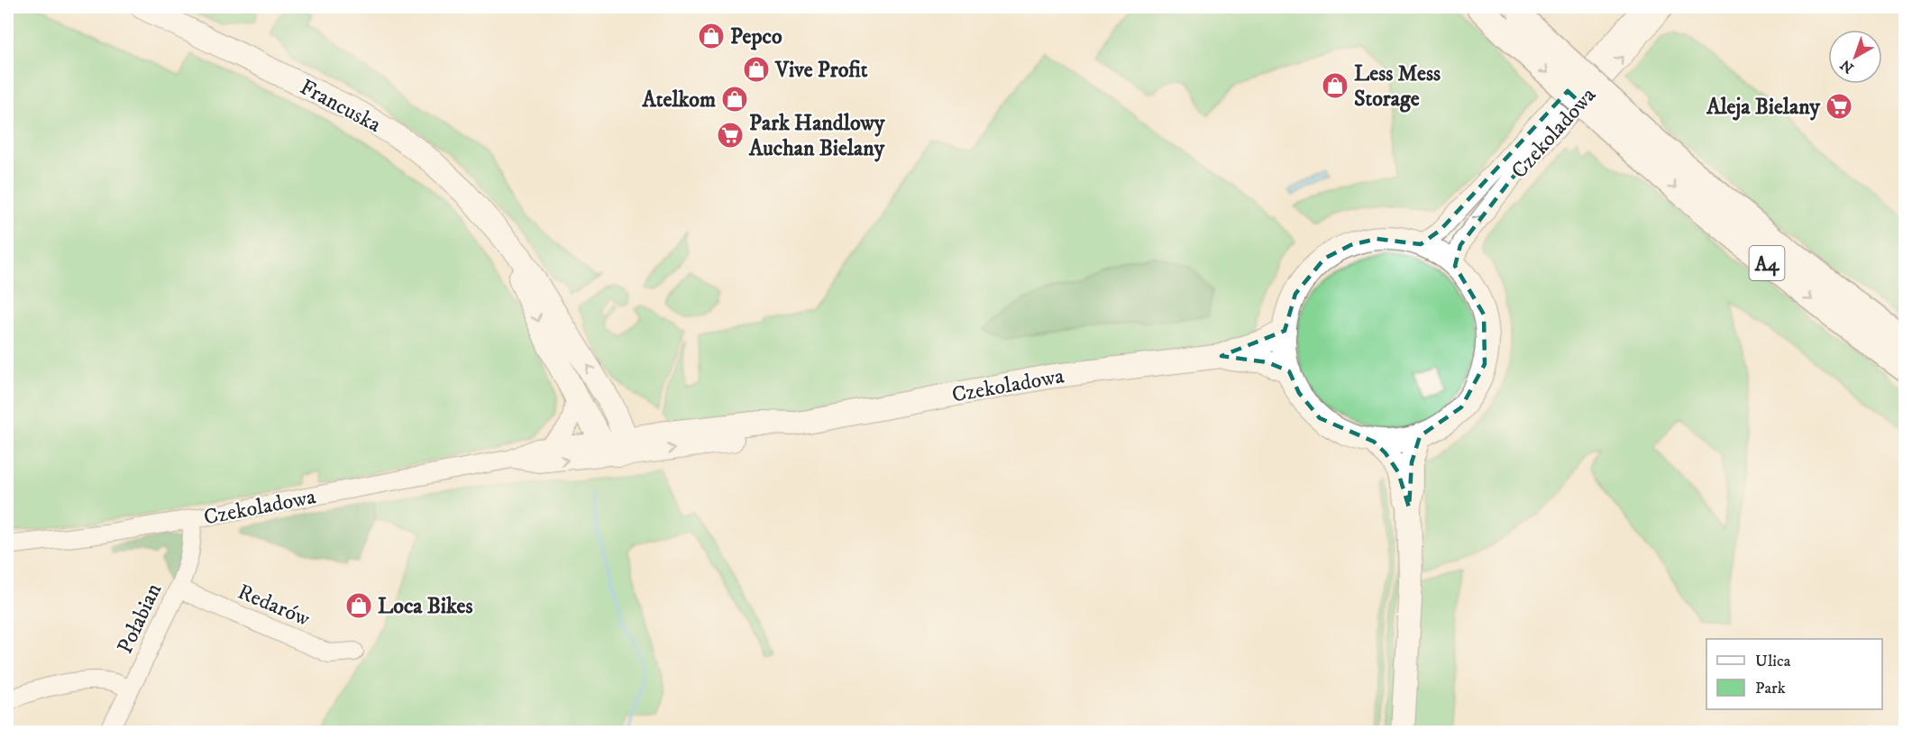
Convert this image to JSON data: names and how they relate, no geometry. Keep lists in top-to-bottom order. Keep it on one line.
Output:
{"streets":{"highway":["A4"],"main road":["Francuska","Czekoladowa"],"street":["Redarów","Połabian"]},"crossings":[["Czekoladowa","Połabian"],["Redarów","Połabian"]],"places":{"shop":["Pepco","Vive Profit","Less Mess Storage","Atelkom","Loca Bikes"],"supermarket":["Aleja Bielany","Park Handlowy Auchan Bielany"]},"legend":["Ulica","Park"],"north":"bottom left"}
